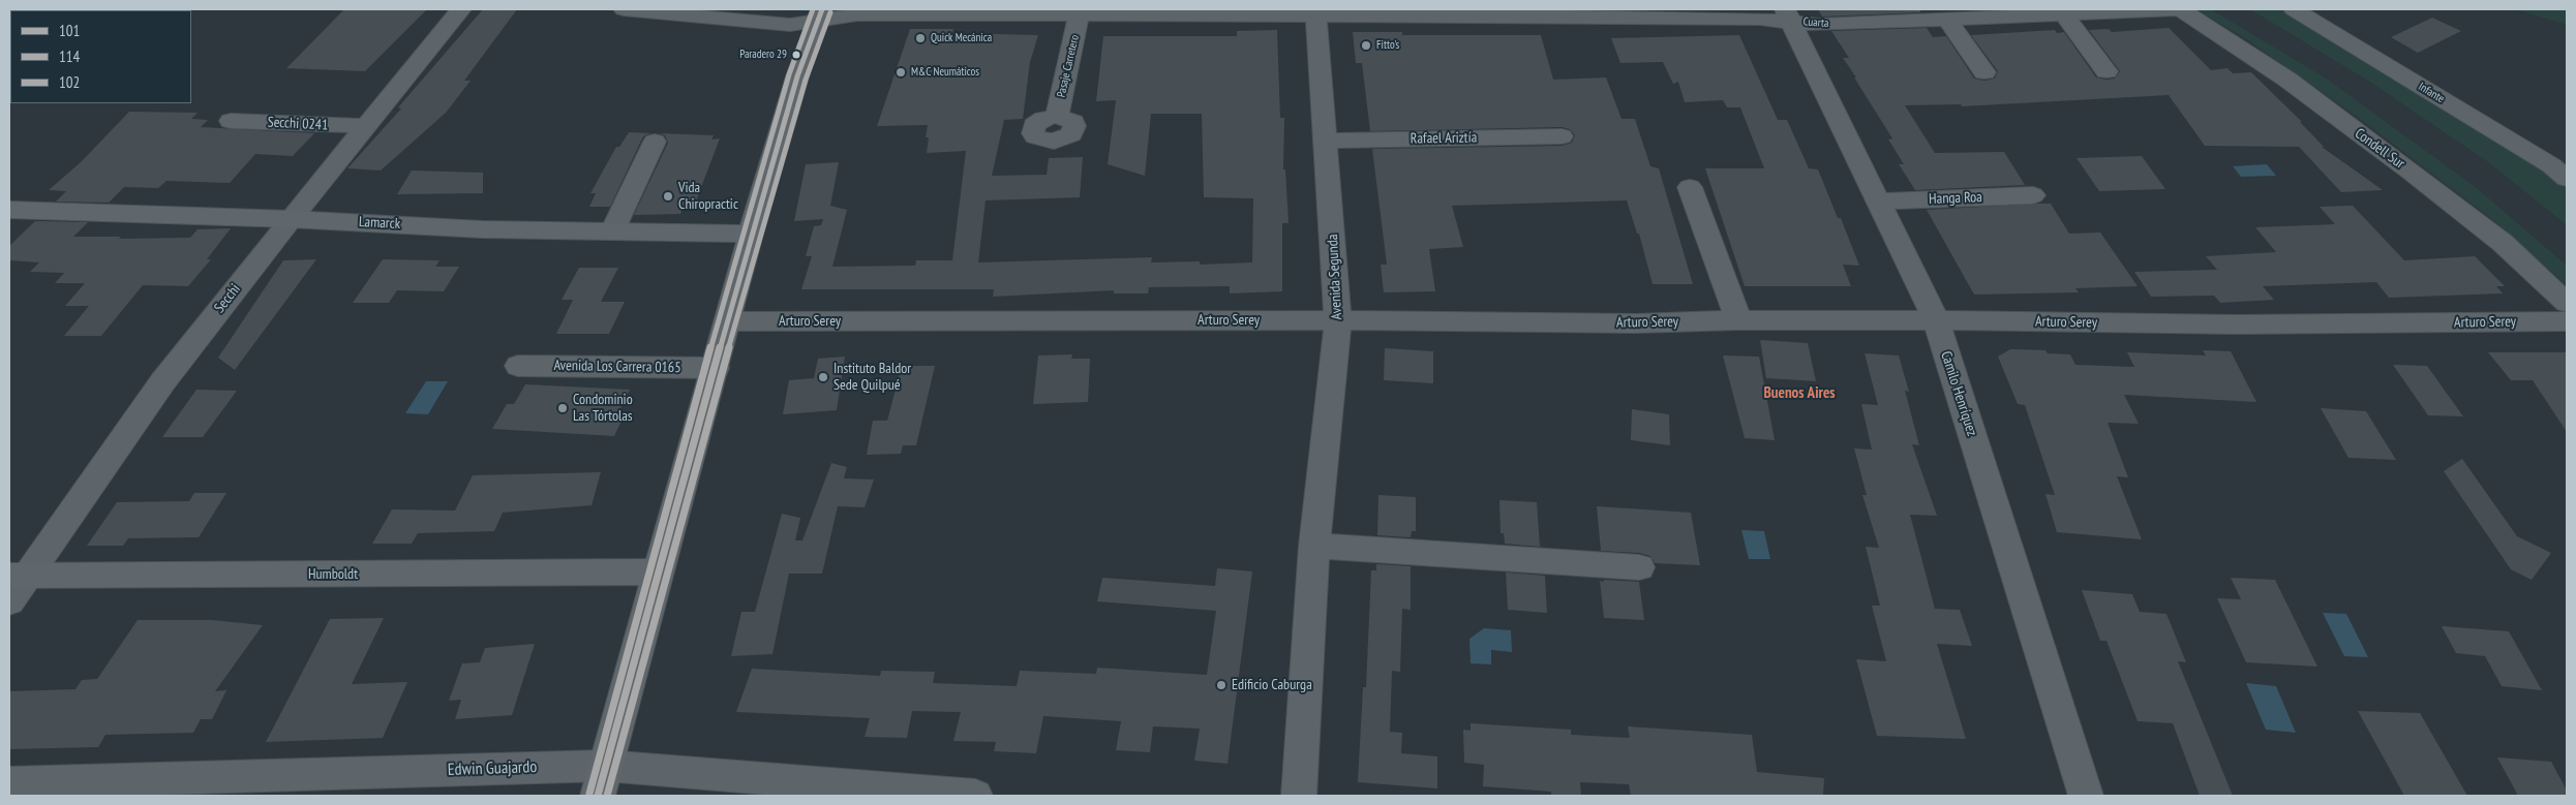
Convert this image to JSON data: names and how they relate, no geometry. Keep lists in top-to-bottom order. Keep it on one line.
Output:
{"streets":{"main road":["Lamarck","Humboldt"],"street":["Cuarta","Pasaje Carretero","Infante","Secchi 0241","Rafael Ariztía","Condell Sur","Hanga Roa","Avenida Segunda","Secchi","Arturo Serey","Avenida Los Carrera 0165","Camilo Henríquez","Edwin Guajardo"]},"crossings":[["Cuarta","Pasaje Carretero"],["Cuarta","Avenida Segunda"],["Cuarta","Camilo Henríquez"],["Secchi 0241","Secchi"],["Rafael Ariztía","Avenida Segunda"],["Hanga Roa","Camilo Henríquez"],["Lamarck","Secchi"],["Avenida Segunda","Arturo Serey"],["Secchi","Humboldt"],["Arturo Serey","Camilo Henríquez"]],"districts":["Buenos Aires"],"places":["Quick Mecánica","Fitto's","Paradero 29","M&C Neumáticos","Vida Chiropractic","Instituto Baldor Sede Quilpué","Condominio Las Tórtolas","Edificio Caburga"],"lines":["transit line 101","transit line 102","transit line 114"],"legend":["101","114","102"]}
